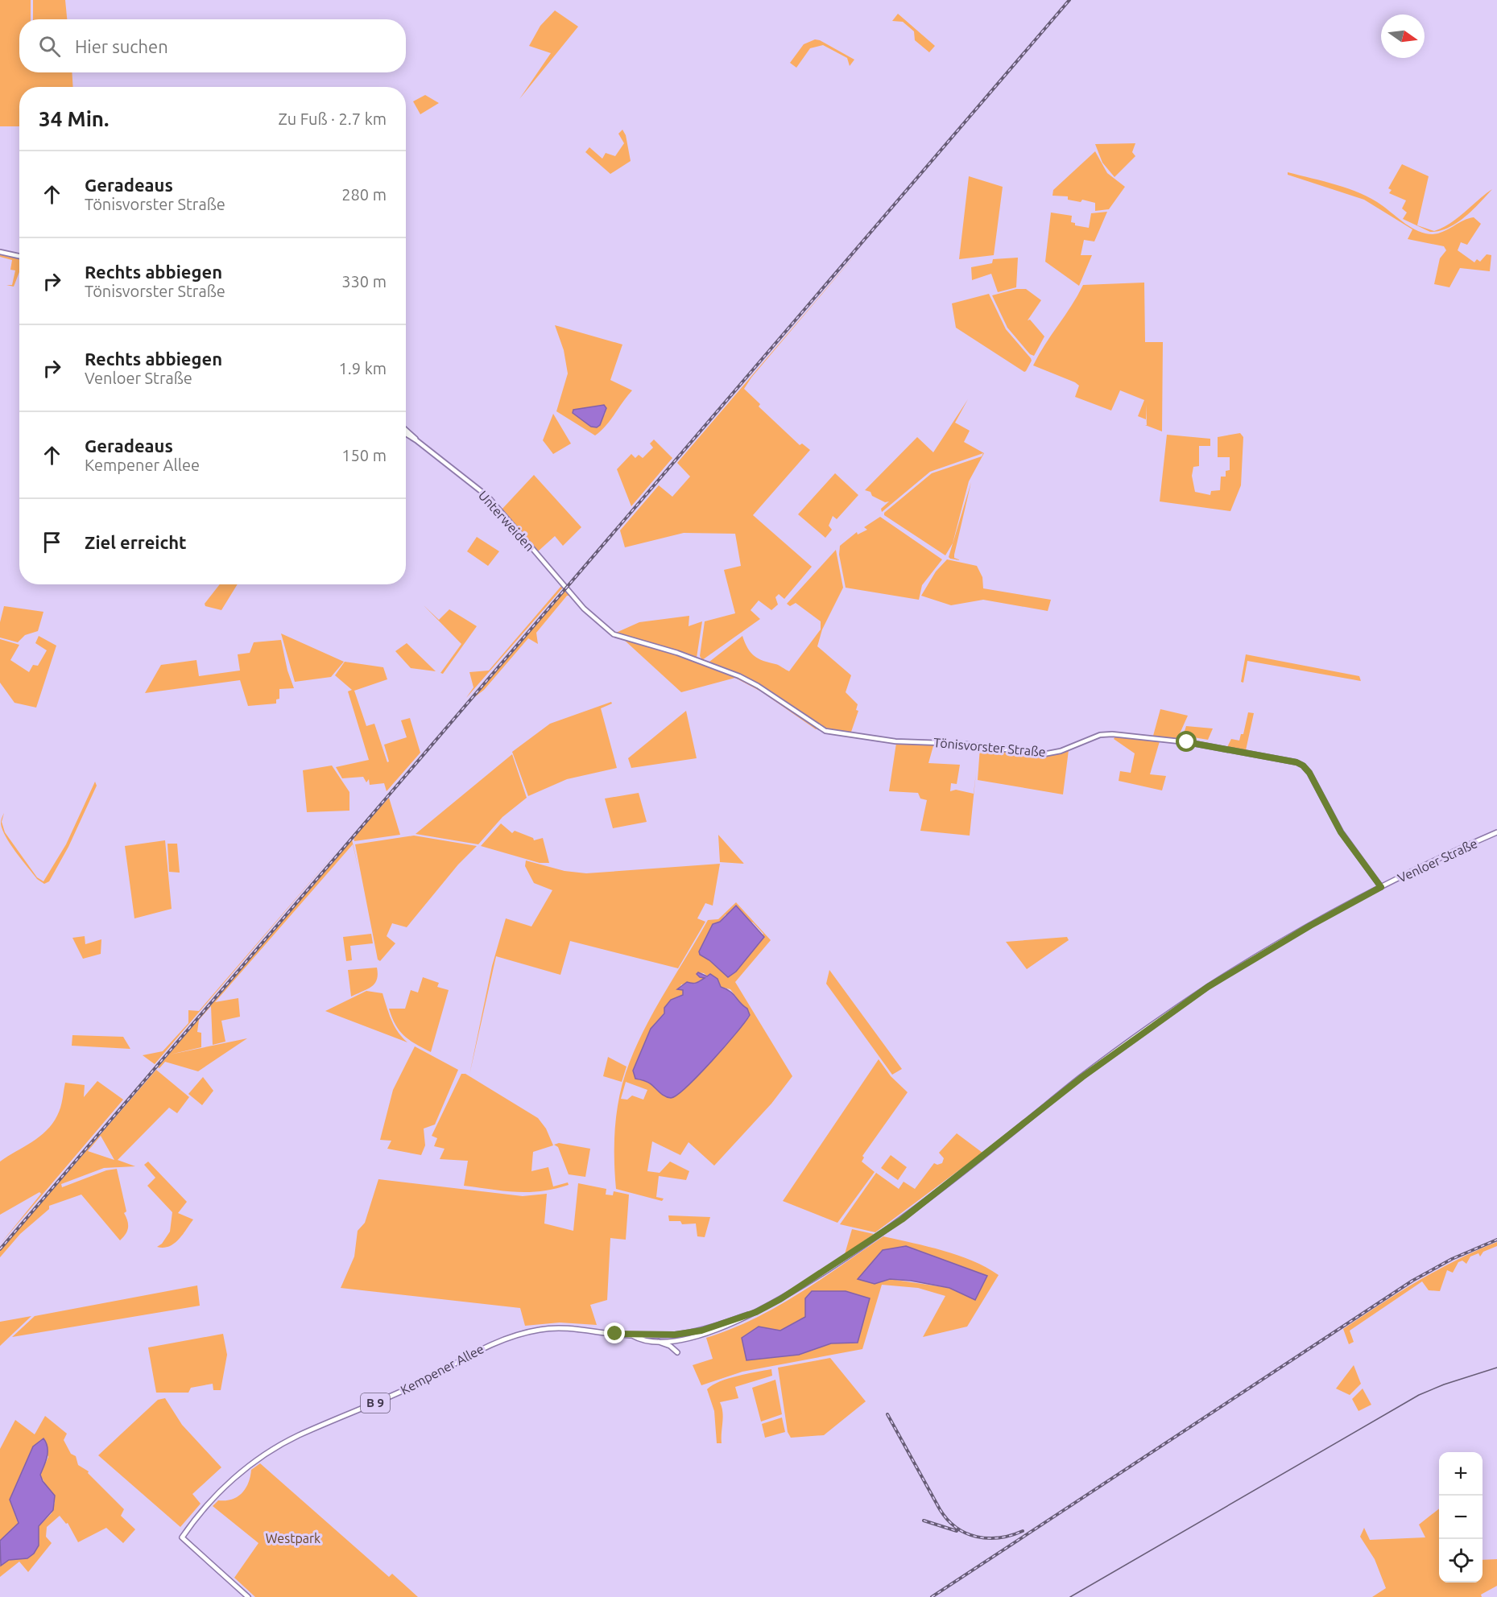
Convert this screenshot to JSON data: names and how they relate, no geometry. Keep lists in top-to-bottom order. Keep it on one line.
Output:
{"streets":{"main road":["Unterweiden","Tönisvorster Straße","Venloer Straße","Kempener Allee","B 9"]},"crossings":[["Unterweiden","Tönisvorster Straße"],["Tönisvorster Straße","Venloer Straße"],["Venloer Straße","Kempener Allee"]],"parks":["Westpark"],"north":"right","page":{"search":"Hier suchen","heading":["34 Min.","Zu Fuß · 2.7 km"],"list":[["Geradeaus","Tönisvorster Straße","280 m"],["Rechts abbiegen","Tönisvorster Straße","330 m"],["Rechts abbiegen","Venloer Straße","1.9 km"],["Geradeaus","Kempener Allee","150 m"],"Ziel erreicht"],"map_buttons":["+","−"]}}
